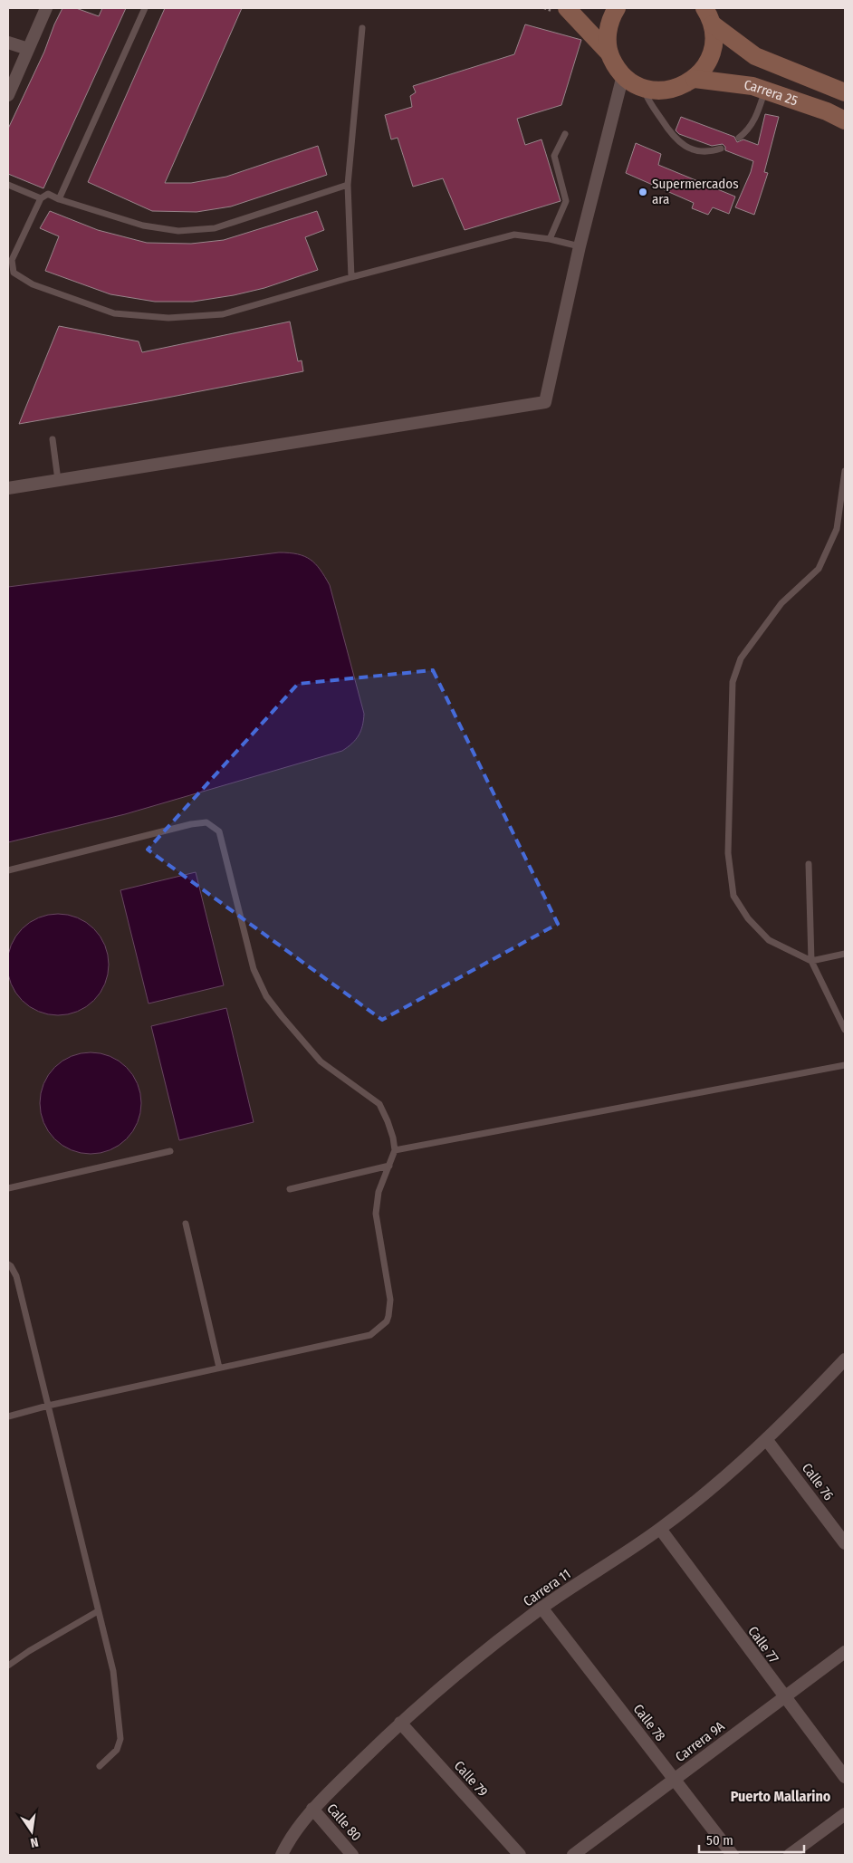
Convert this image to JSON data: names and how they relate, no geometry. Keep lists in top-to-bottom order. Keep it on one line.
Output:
{"streets":{"main road":["Carrera 25"],"street":["Calle 76","Carrera 11","Calle 77","Calle 78","Carrera 9A","Calle 79","Calle 80"]},"crossings":[["Calle 76","Carrera 11"],["Carrera 11","Calle 77"],["Carrera 11","Calle 78"],["Carrera 11","Calle 79"],["Carrera 11","Calle 80"],["Calle 77","Carrera 9A"],["Calle 78","Carrera 9A"]],"districts":["Puerto Mallarino"],"places":["Supermercados ara"],"scale_bar":"50 m","north":"bottom"}
